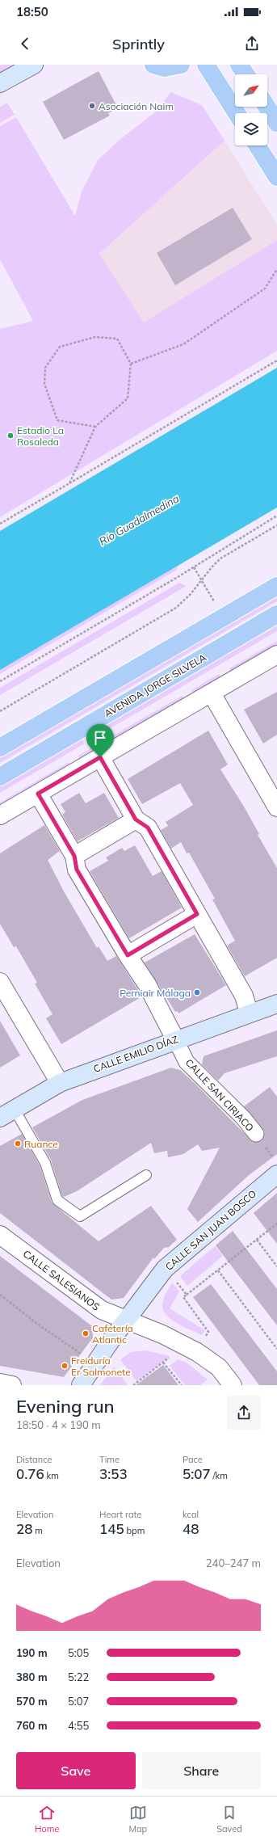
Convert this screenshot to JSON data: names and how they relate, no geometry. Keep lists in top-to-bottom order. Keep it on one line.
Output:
{"streets":{"main road":["AVENIDA JORGE SILVELA","CALLE EMILIO DÍAZ","CALLE SAN JUAN BOSCO"],"street":["CALLE SAN CIRIACO","CALLE SALESIANOS"]},"crossings":[["CALLE EMILIO DÍAZ","CALLE SAN CIRIACO"],["CALLE SAN JUAN BOSCO","CALLE SALESIANOS"]],"water":["Río Guadalmedina"],"places":["Asociación Naim","Estadio La Rosaleda","Perniair Málaga","Ruance","Cafetería Atlantic","Freiduría Er Salmonete"],"north":"top right","page":{"status":"18:50","header":"Sprintly","heading":["Evening run","18:50 · 4 × 190 m"],"stats":[["Distance","0.76 km"],["Time","3:53"],["Pace","5:07 /km"],["Elevation","28 m"],["Heart rate","145 bpm"],["kcal","48"]],"chart":["Elevation","240–247 m"],"list":[{"name":"190 m","note":"5:05"},{"name":"380 m","note":"5:22"},{"name":"570 m","note":"5:07"},{"name":"760 m","note":"4:55"}],"buttons":["Save","Share"],"tabs":["Home","Map","Saved"]}}
